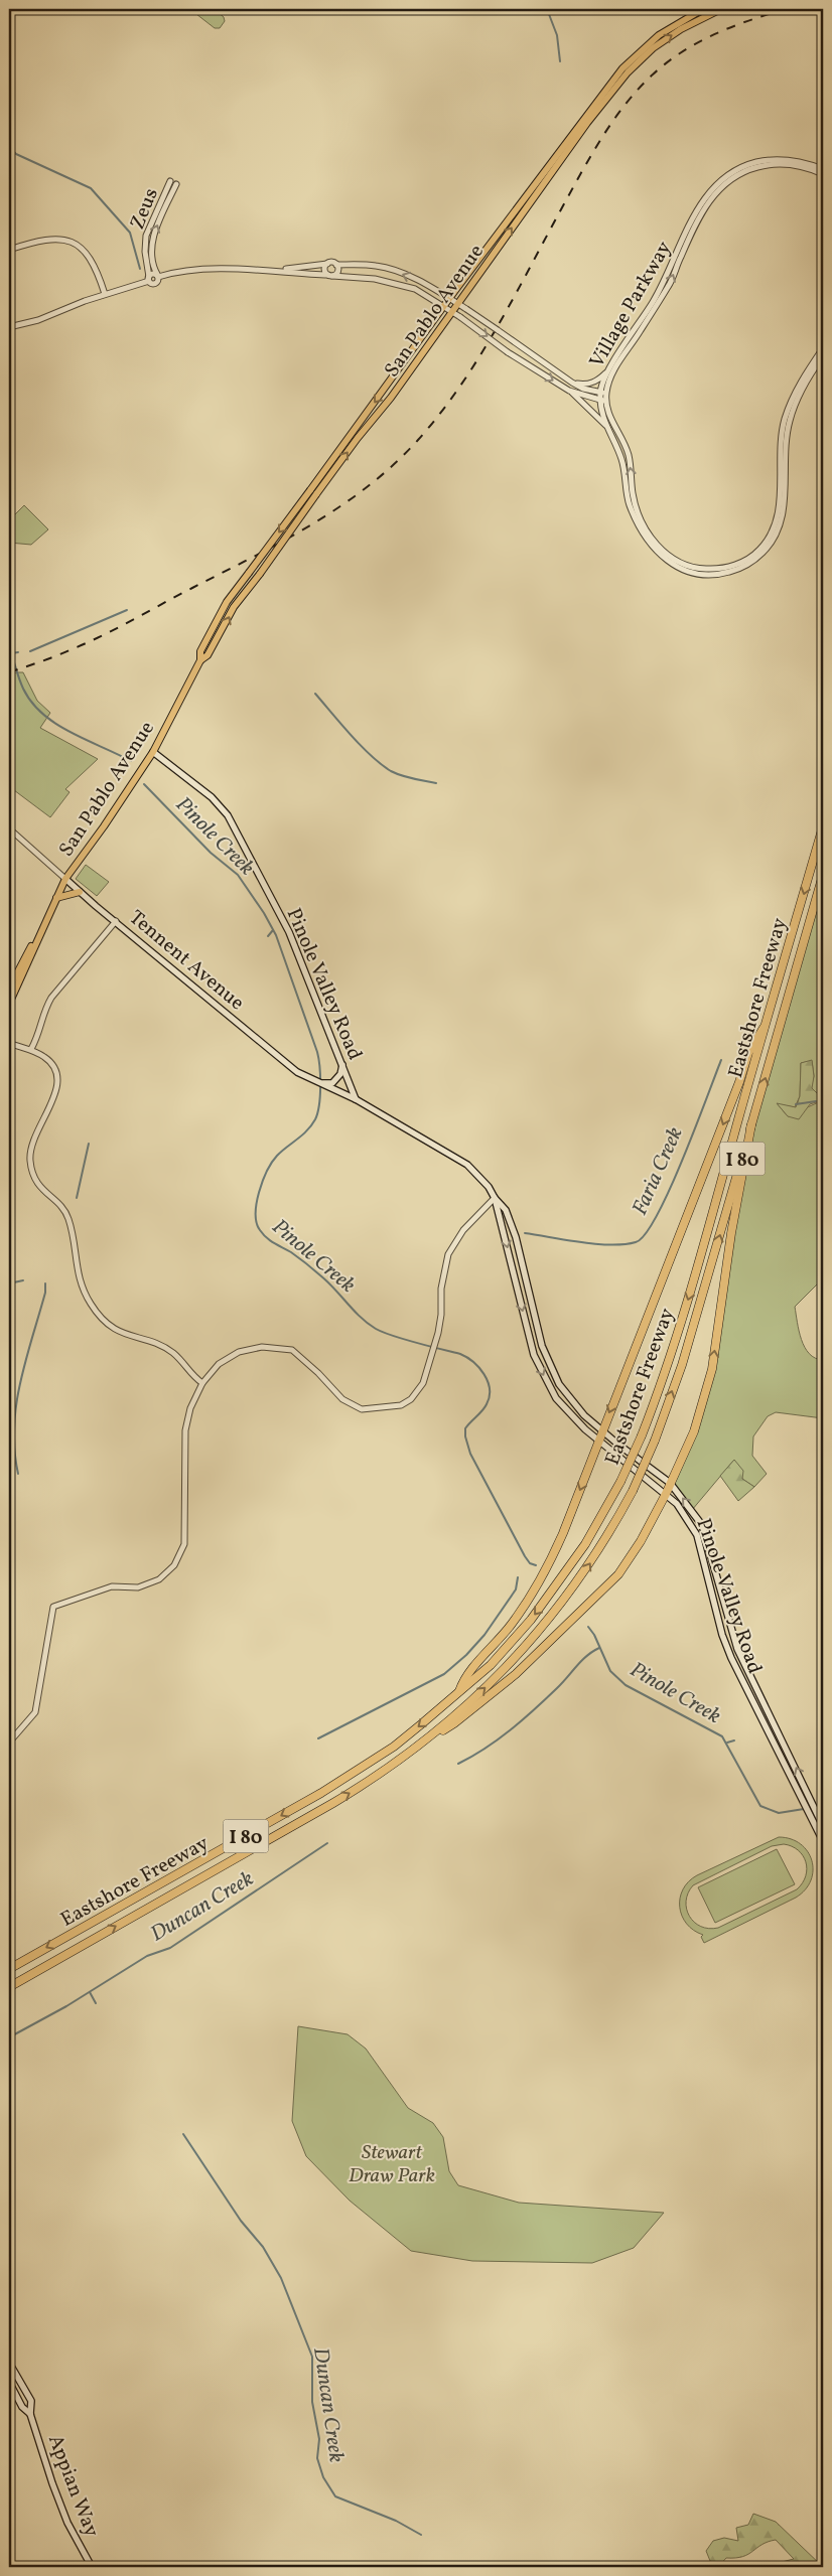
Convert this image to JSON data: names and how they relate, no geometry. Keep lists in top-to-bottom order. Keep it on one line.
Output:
{"streets":{"highway":["Eastshore Freeway","I 80"],"main road":["San Pablo Avenue","Tennent Avenue","Pinole Valley Road","Appian Way"],"street":["Zeus","Village Parkway"]},"crossings":[["San Pablo Avenue","Tennent Avenue"],["San Pablo Avenue","Pinole Valley Road"],["Tennent Avenue","Pinole Valley Road"]],"water":["Pinole Creek","Faria Creek","Duncan Creek"],"parks":["Stewart Draw Park"]}
